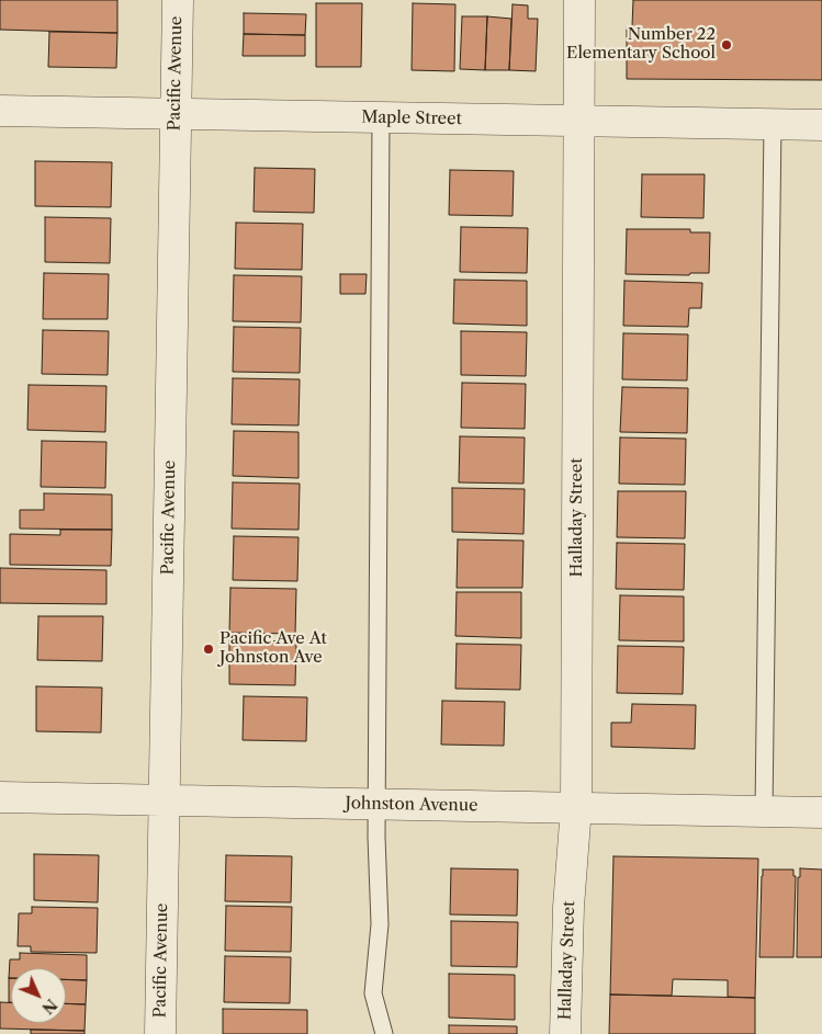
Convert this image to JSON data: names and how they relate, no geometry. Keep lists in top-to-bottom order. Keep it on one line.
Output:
{"streets":{"street":["Pacific Avenue","Maple Street","Halladay Street","Johnston Avenue"]},"crossings":[["Pacific Avenue","Maple Street"],["Pacific Avenue","Johnston Avenue"],["Maple Street","Halladay Street"],["Halladay Street","Johnston Avenue"]],"places":["Number 22 Elementary School","Pacific Ave At Johnston Ave"],"north":"bottom right"}
